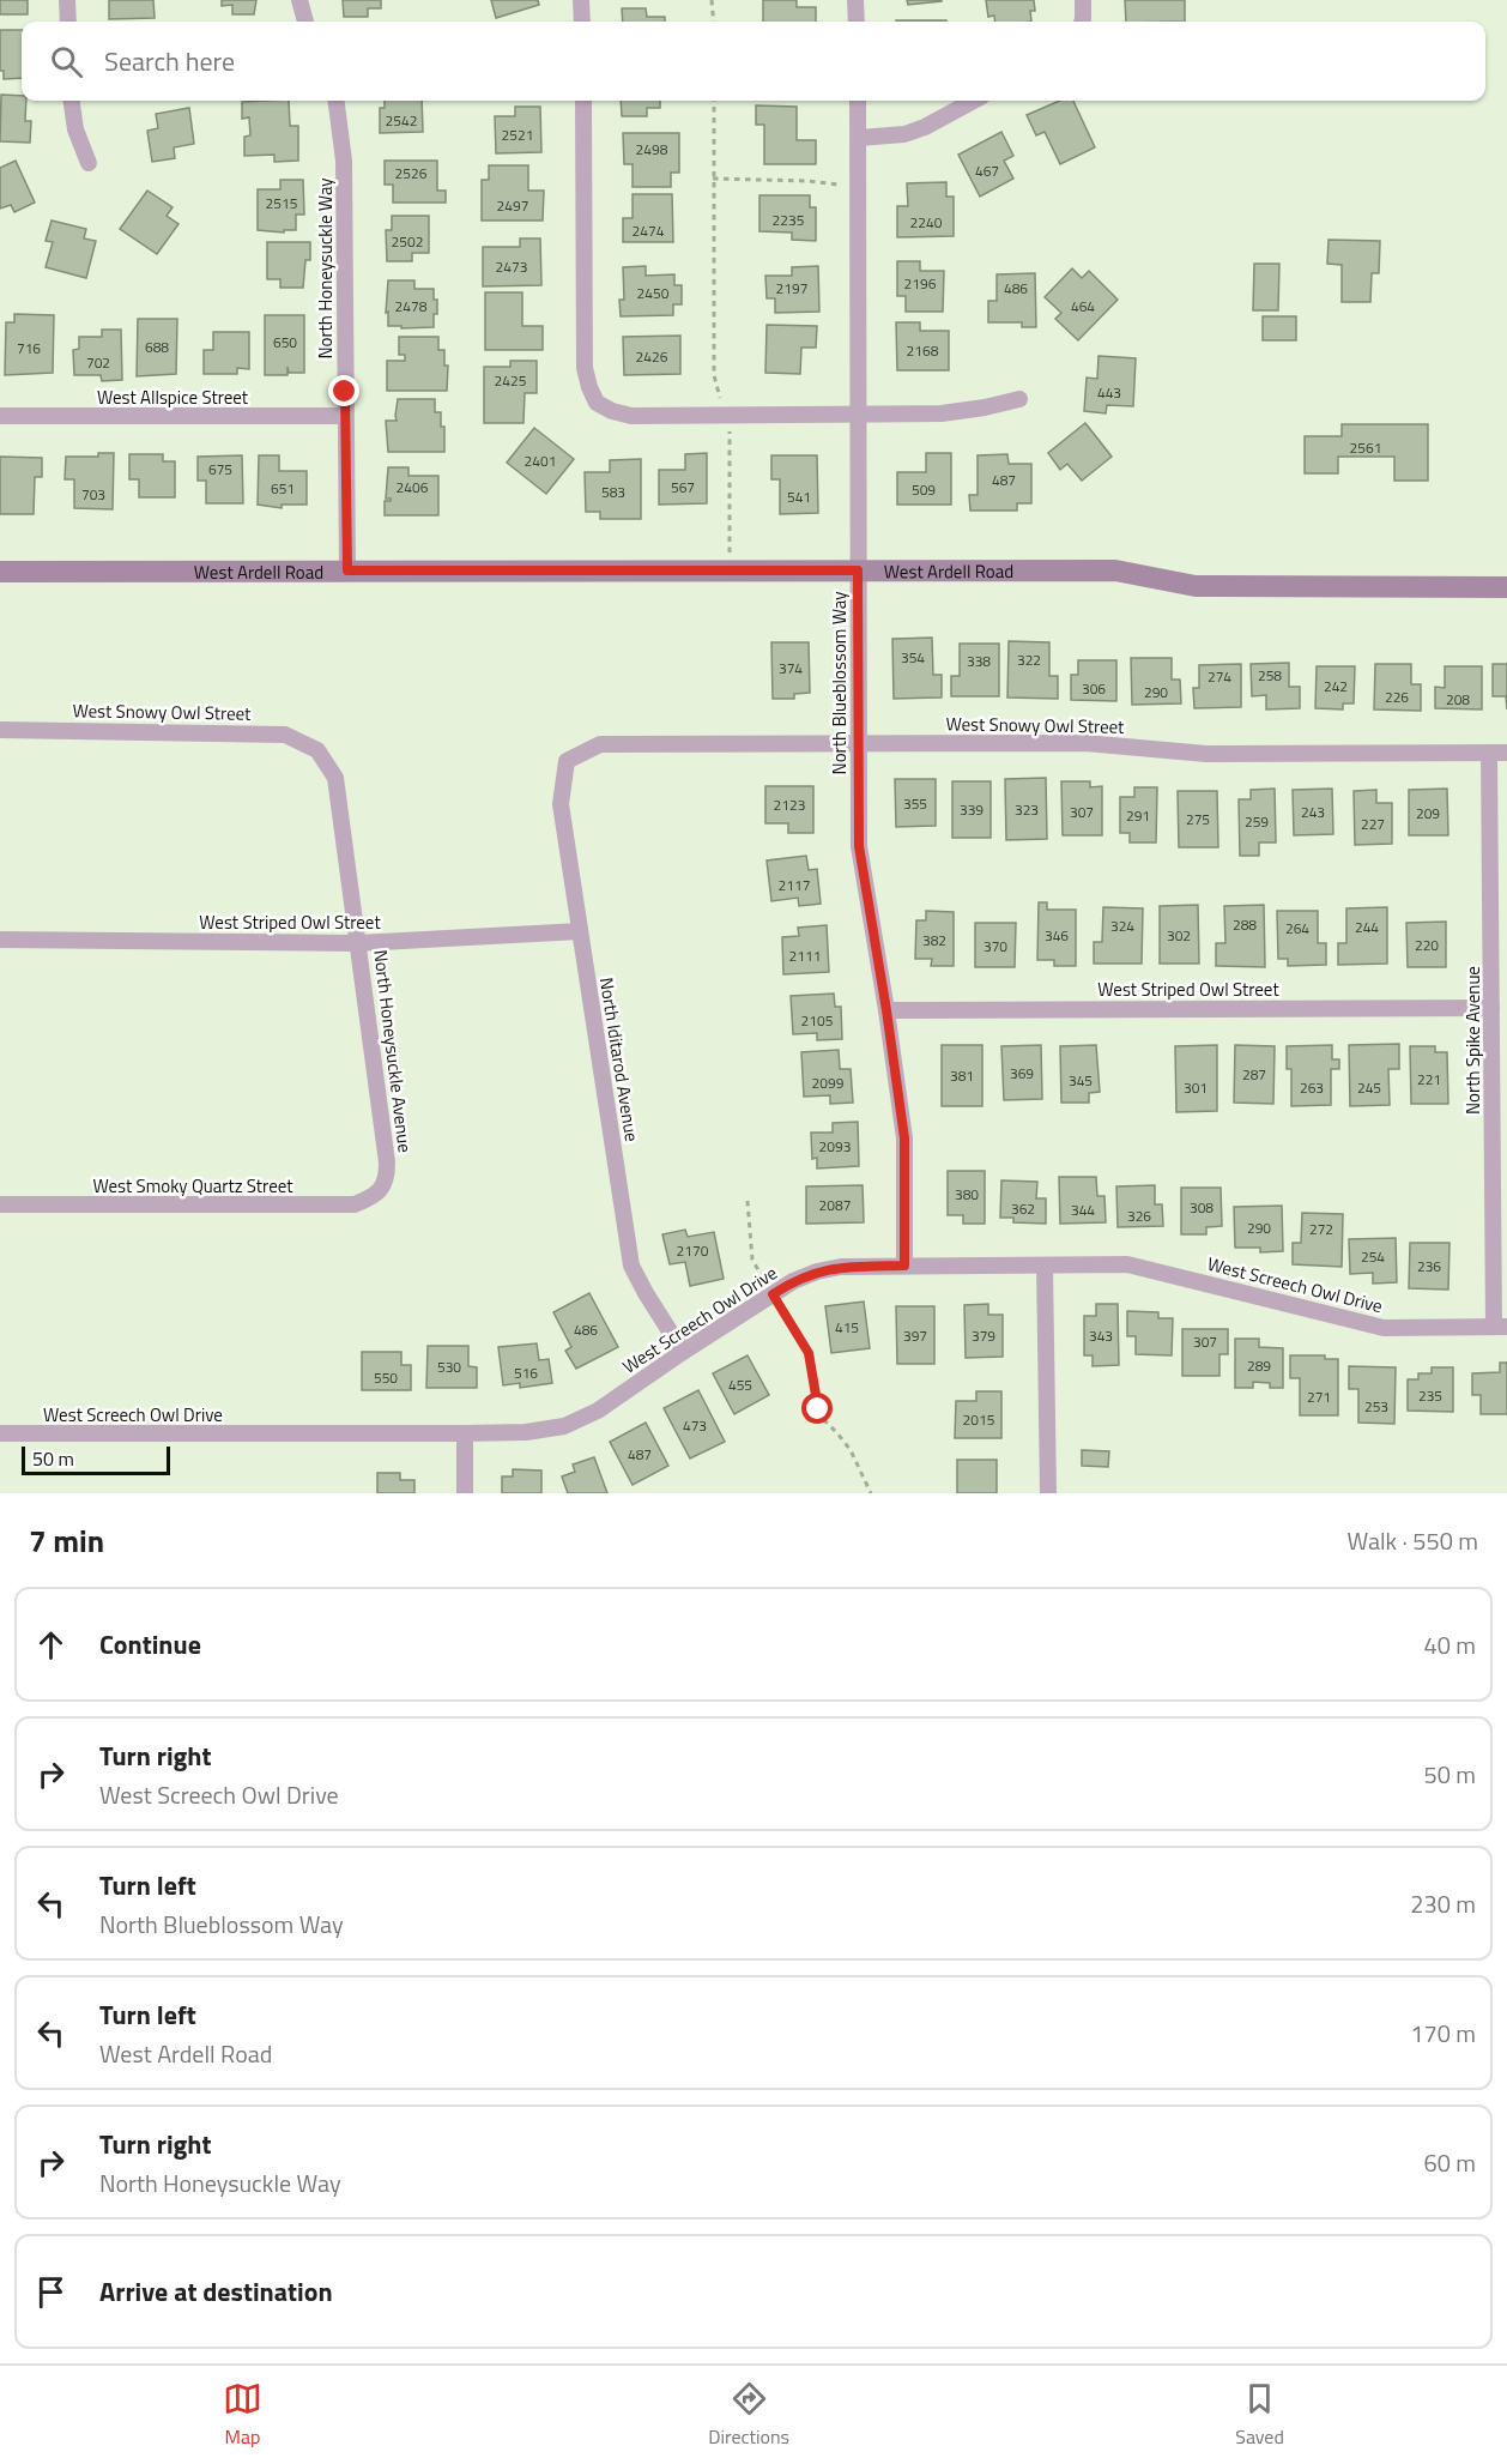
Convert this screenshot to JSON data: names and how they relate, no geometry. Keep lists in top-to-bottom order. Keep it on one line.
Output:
{"streets":{"street":["North Honeysuckle Way","West Allspice Street","West Ardell Road","North Blueblossom Way","West Snowy Owl Street","West Striped Owl Street","North Spike Avenue","North Honeysuckle Avenue","North Iditarod Avenue","West Smoky Quartz Street","West Screech Owl Drive"]},"crossings":[["North Honeysuckle Way","West Allspice Street"],["North Honeysuckle Way","West Ardell Road"],["West Ardell Road","North Blueblossom Way"],["North Blueblossom Way","West Snowy Owl Street"],["North Blueblossom Way","West Striped Owl Street"],["North Blueblossom Way","West Screech Owl Drive"],["West Snowy Owl Street","North Spike Avenue"],["West Snowy Owl Street","North Honeysuckle Avenue"],["West Snowy Owl Street","North Iditarod Avenue"],["West Striped Owl Street","North Spike Avenue"],["West Striped Owl Street","North Honeysuckle Avenue"],["West Striped Owl Street","North Iditarod Avenue"],["North Spike Avenue","West Screech Owl Drive"],["North Honeysuckle Avenue","West Smoky Quartz Street"],["North Iditarod Avenue","West Screech Owl Drive"]],"house_numbers":["2542","2521","2498","467","2526","2515","2497","2235","2240","2474","2502","2473","2196","2197","486","2450","2478","464","650","688","716","2168","2426","702","2425","443","2561","2401","675","487","2406","567","651","509","583","703","541","354","322","338","374","258","274","242","306","290","226","208","355","2123","339","323","307","243","209","291","275","259","227","2117","288","324","244","264","346","302","382","220","370","2111","2105","369","287","381","221","345","2099","301","263","245","2093","380","2087","308","362","344","326","290","272","2170","254","236","415","486","397","379","343","307","289","530","516","550","455","235","271","253","2015","473","487"],"scale_bar":"50 m","page":{"search":"Search here","scale":"50 m","heading":["7 min","Walk · 550 m"],"list":[["Continue","40 m"],["Turn right","West Screech Owl Drive","50 m"],["Turn left","North Blueblossom Way","230 m"],["Turn left","West Ardell Road","170 m"],["Turn right","North Honeysuckle Way","60 m"],"Arrive at destination"],"nav":["Map","Directions","Saved"]}}
